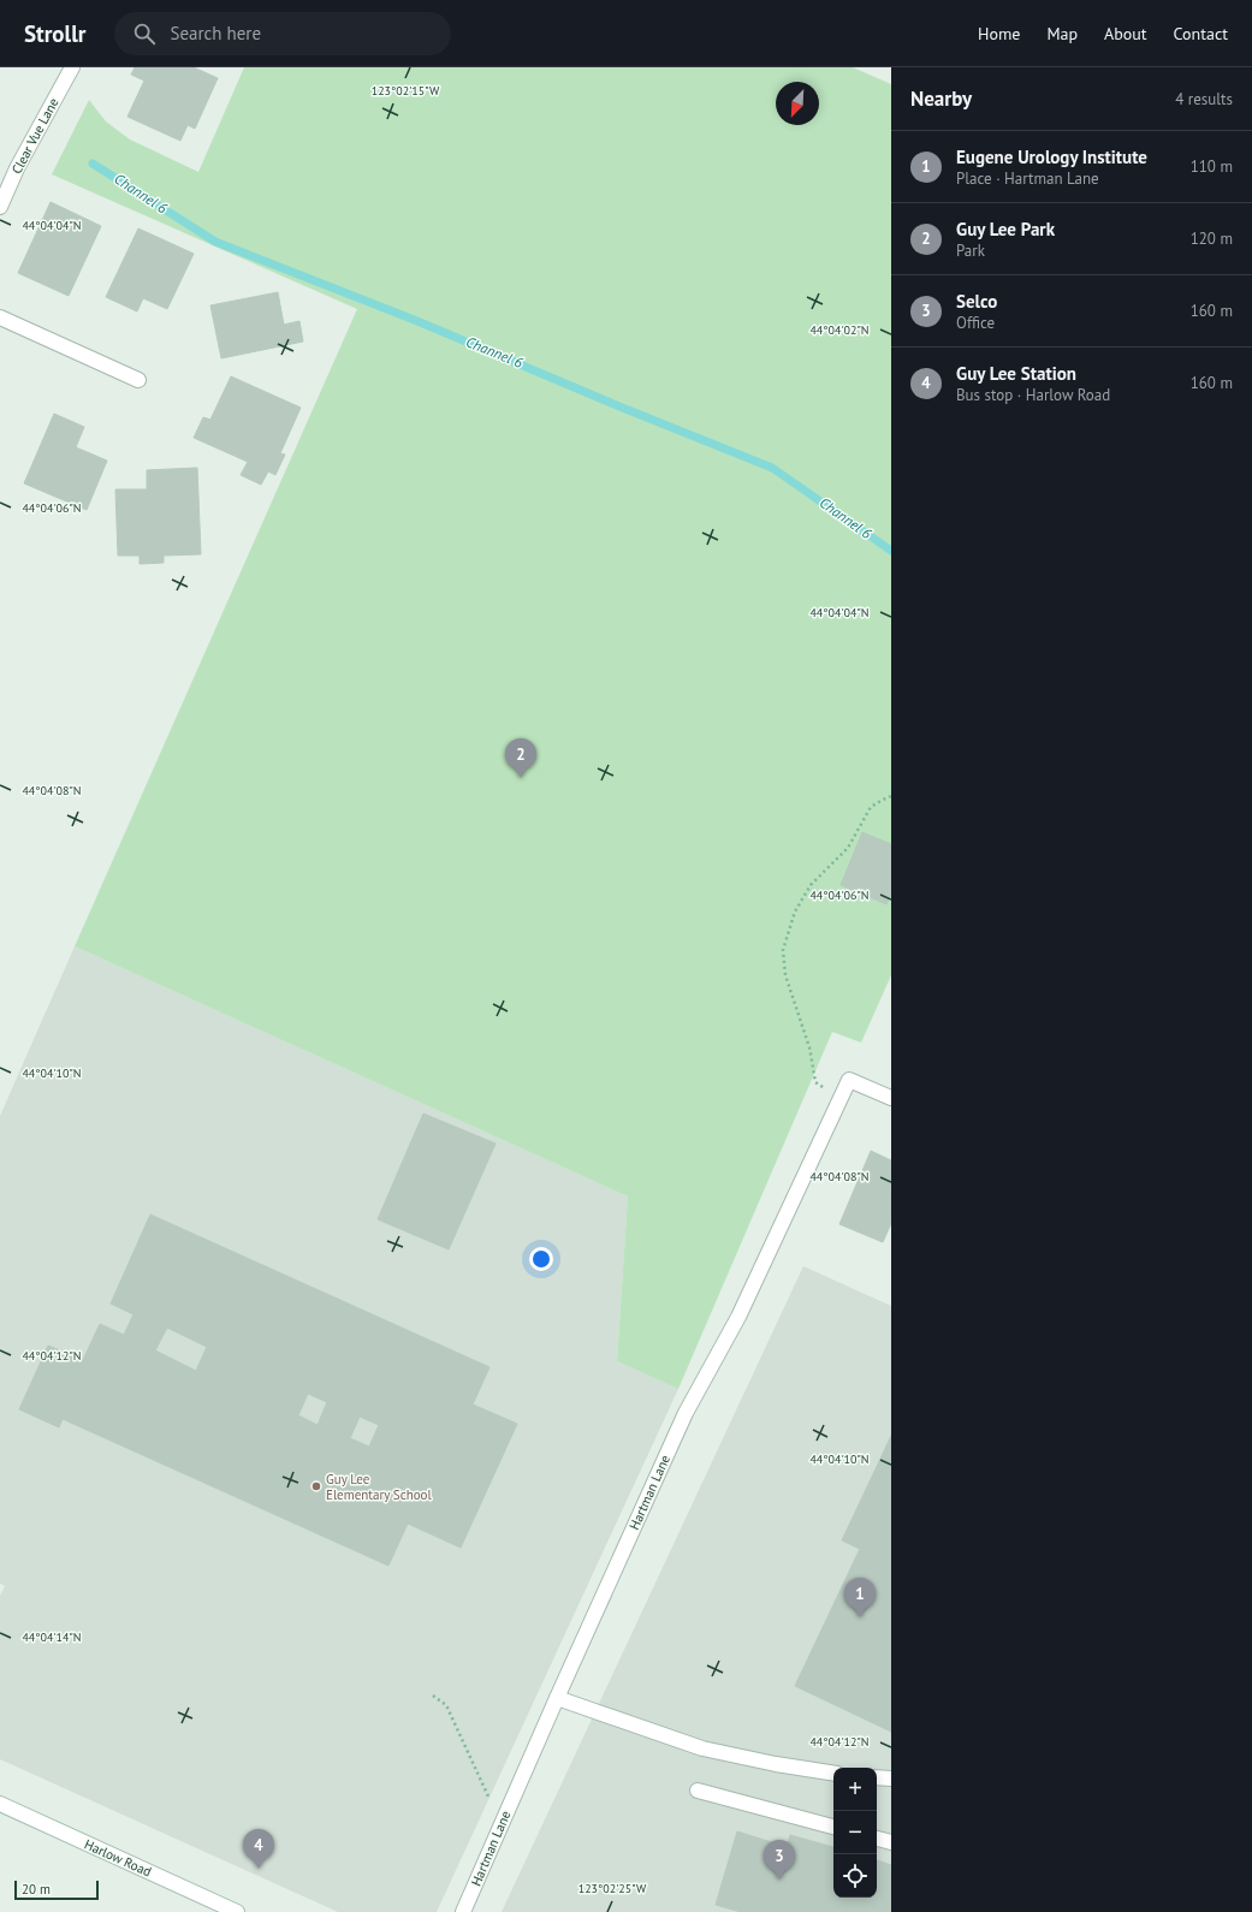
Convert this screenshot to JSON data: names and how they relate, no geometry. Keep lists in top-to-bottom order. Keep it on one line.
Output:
{"streets":{"street":["Clear Vue Lane","Hartman Lane","Harlow Road"]},"water":["Channel 6"],"places":["Guy Lee Elementary School"],"scale_bar":"20 m","north":"bottom left","page":{"header":"Strollr","search":"Search here","nav":["Home","Map","About","Contact"],"heading":["Nearby","4 results"],"list":[{"mark":"1","name":"Eugene Urology Institute","note":"Place · Hartman Lane","value":"110 m"},{"mark":"2","name":"Guy Lee Park","note":"Park","value":"120 m"},{"mark":"3","name":"Selco","note":"Office","value":"160 m"},{"mark":"4","name":"Guy Lee Station","note":"Bus stop · Harlow Road","value":"160 m"}],"pins":["2","1","4","3"],"map_buttons":["+","−"],"scale":"20 m"},"coordinates":["123°02'15\"W","44°04'04\"N","44°04'02\"N","44°04'06\"N","44°04'08\"N","44°04'10\"N","44°04'12\"N","44°04'14\"N","123°02'25\"W"]}
